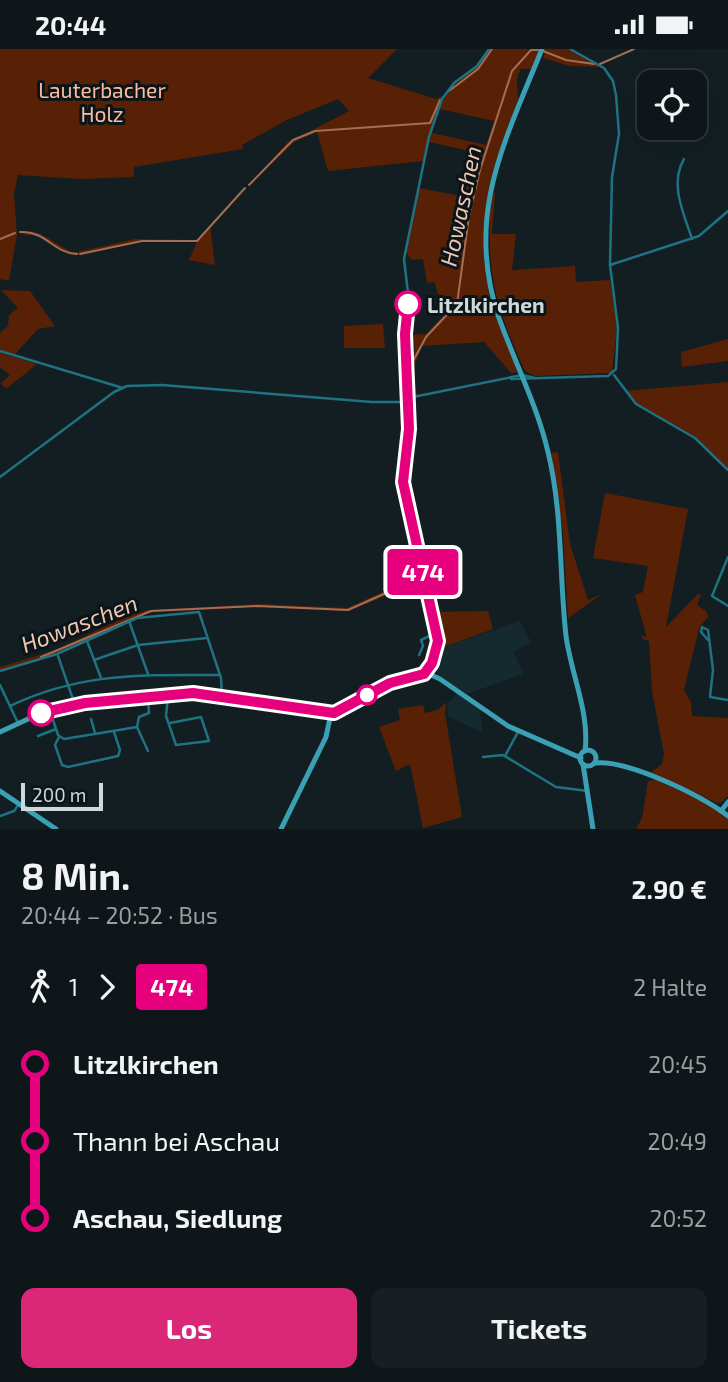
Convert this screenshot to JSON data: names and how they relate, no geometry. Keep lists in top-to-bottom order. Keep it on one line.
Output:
{"water":["Howaschen"],"parks":["Lauterbacher Holz"],"places":["Litzlkirchen"],"lines":["bus line 474"],"scale_bar":"200 m","page":{"status":"20:44","on_map":"474","scale":"200 m","heading":["8 Min.","20:44 – 20:52 · Bus","2.90 €"],"legs":["1","474","2 Halte"],"list":[{"name":"Litzlkirchen","value":"20:45"},{"name":"Thann bei Aschau","value":"20:49"},{"name":"Aschau, Siedlung","value":"20:52"}],"buttons":["Los","Tickets"]}}
